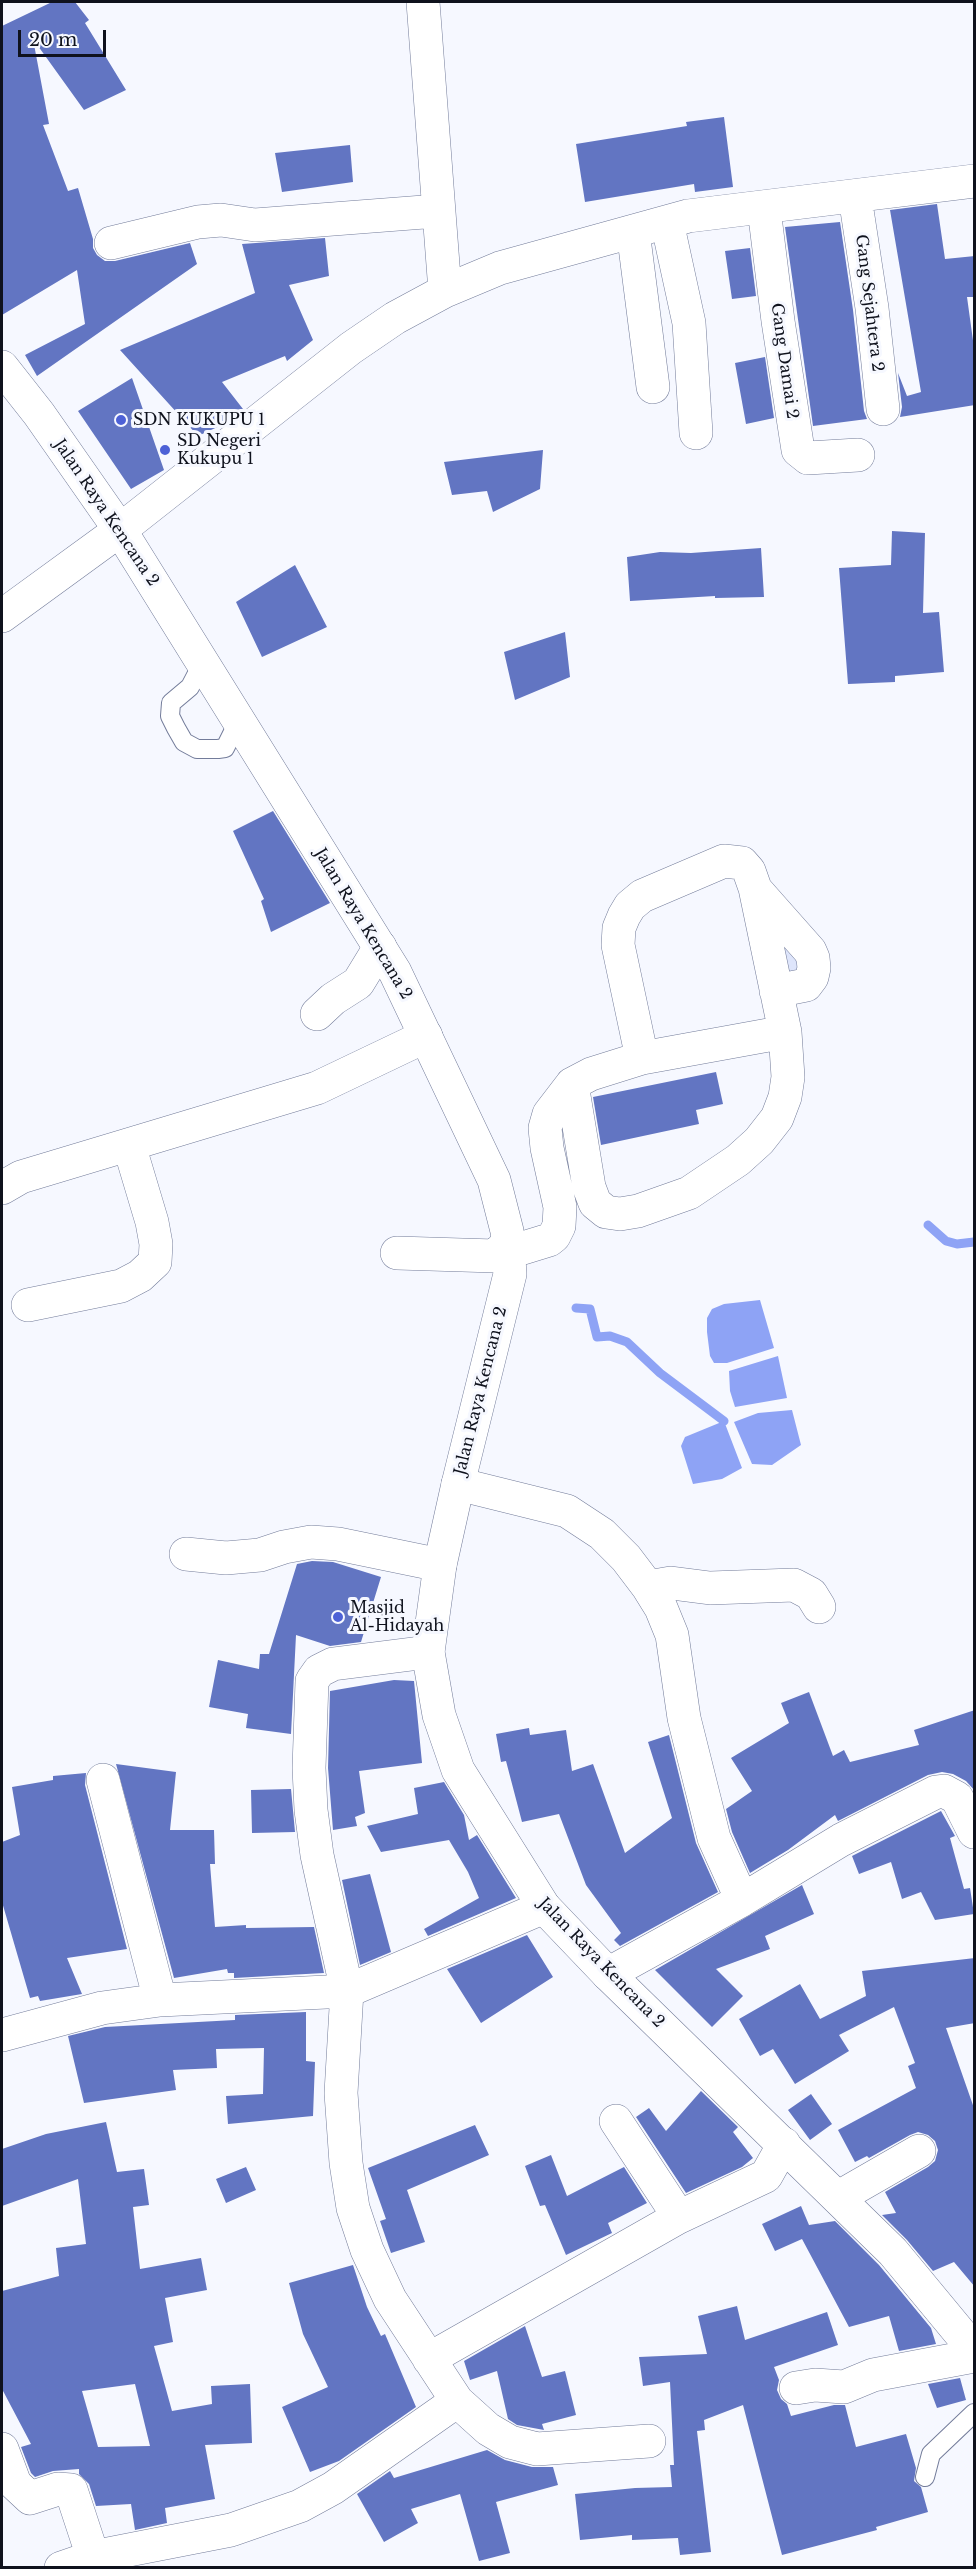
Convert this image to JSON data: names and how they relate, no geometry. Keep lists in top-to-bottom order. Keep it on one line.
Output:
{"streets":{"street":["Gang Sejahtera 2","Gang Damai 2","Jalan Raya Kencana 2"]},"places":["SDN KUKUPU 1","SD Negeri Kukupu 1","Masjid Al-Hidayah"],"scale_bar":"20 m"}
